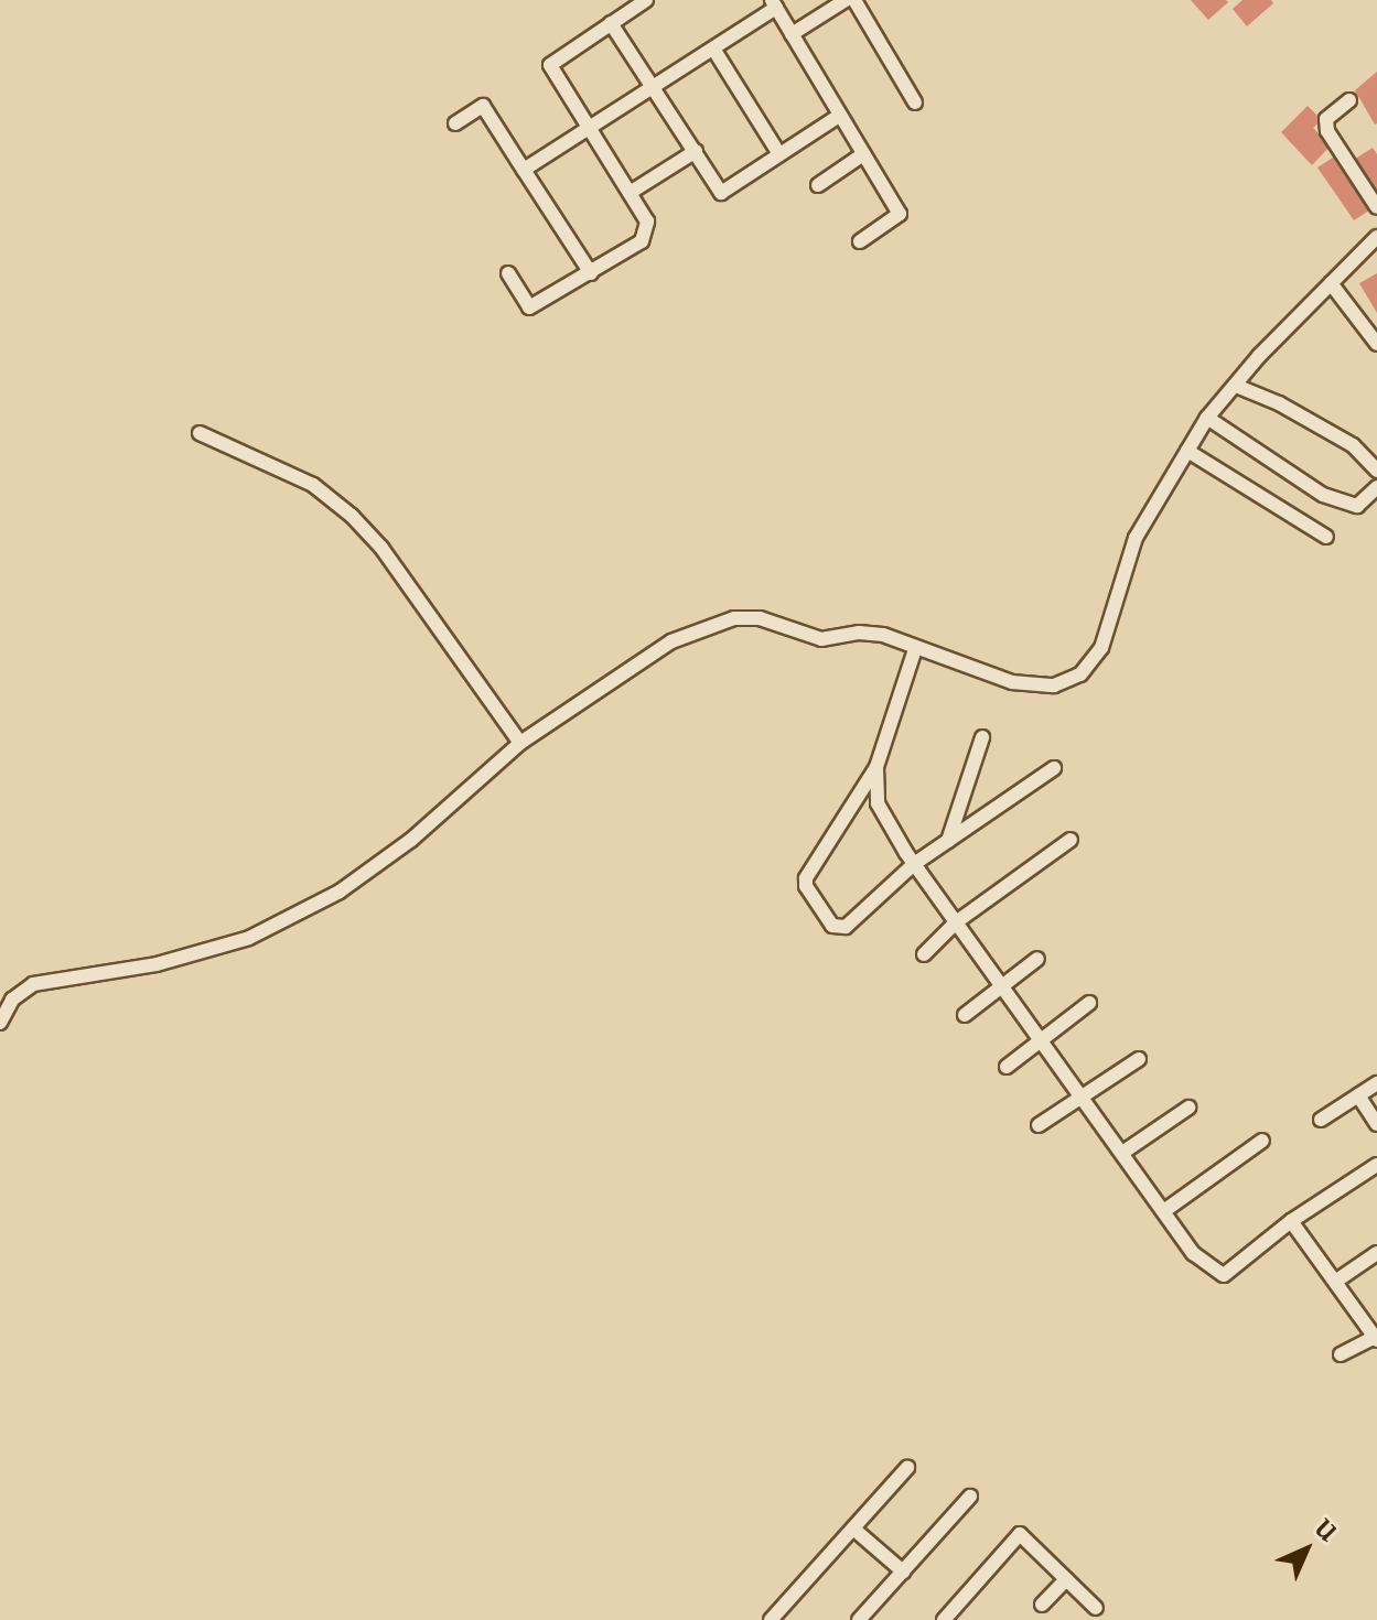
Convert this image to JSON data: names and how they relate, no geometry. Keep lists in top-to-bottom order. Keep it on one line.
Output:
{"north":"top right"}
